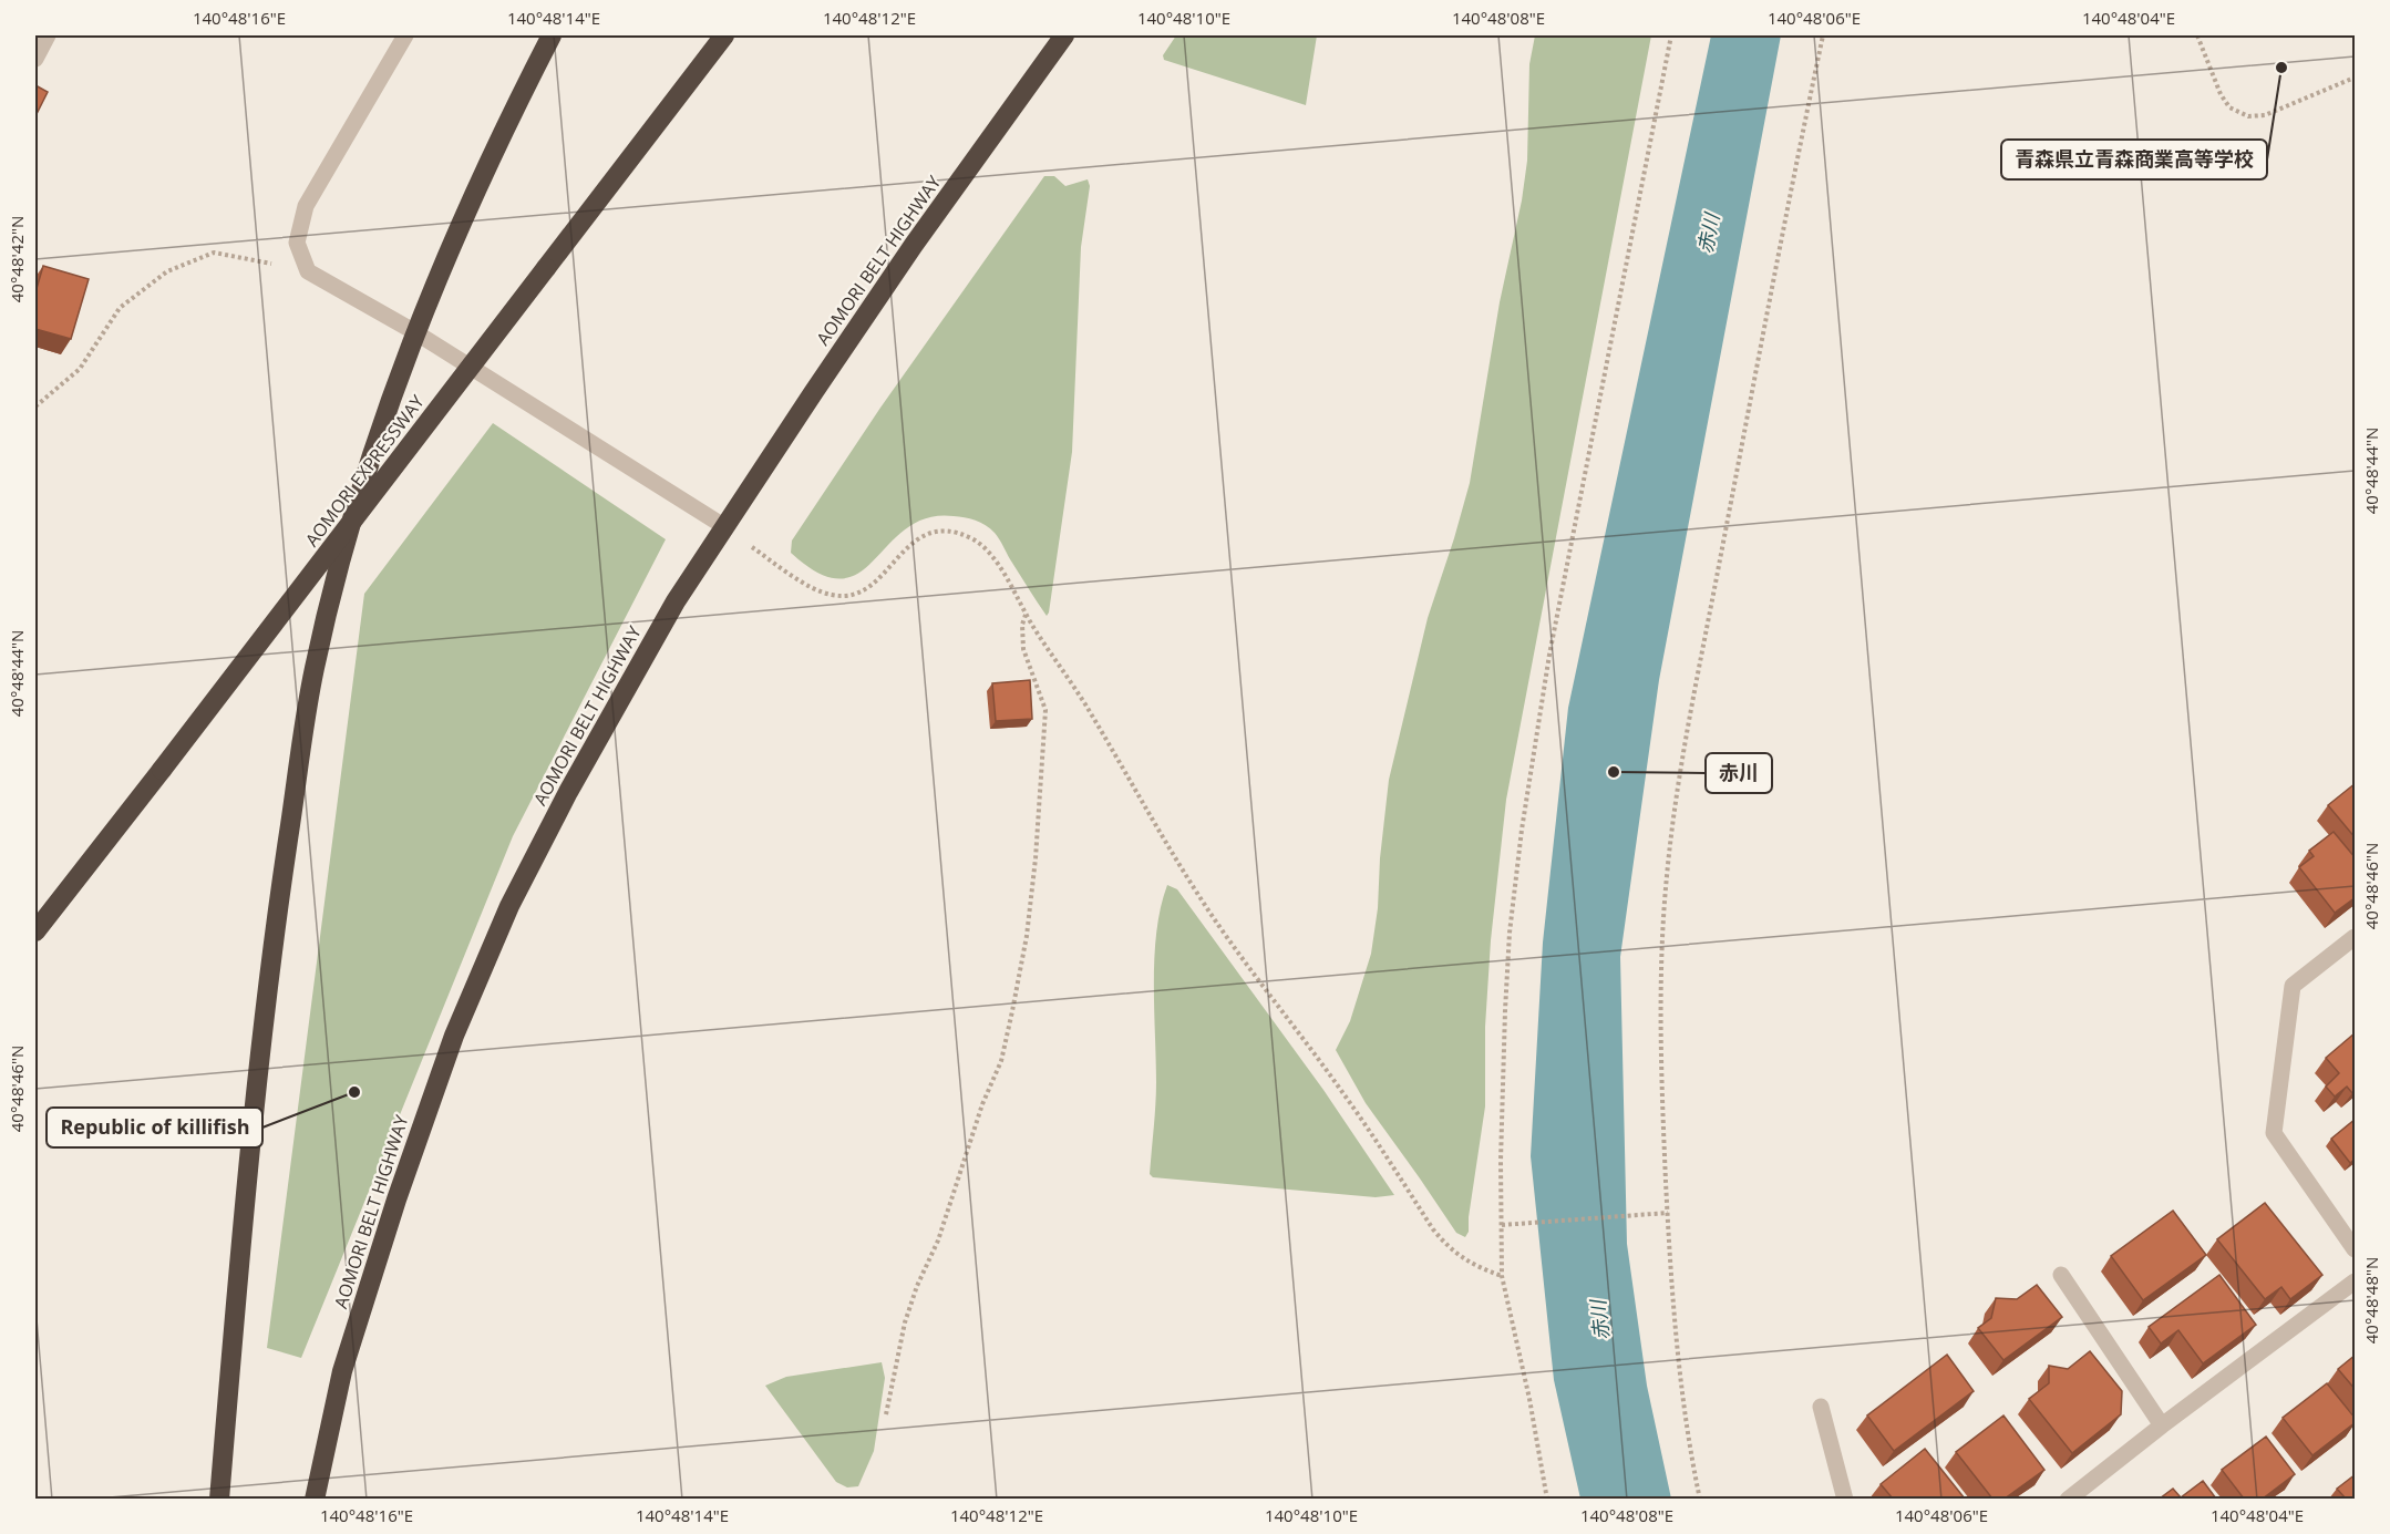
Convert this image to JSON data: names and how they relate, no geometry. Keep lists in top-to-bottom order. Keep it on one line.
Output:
{"streets":{"highway":["AOMORI BELT HIGHWAY","AOMORI EXPRESSWAY"]},"water":["赤川"],"places":["青森県立青森商業高等学校","赤川","Republic of killifish"],"coordinates":["140°48'16\"E","140°48'14\"E","140°48'12\"E","140°48'10\"E","140°48'08\"E","140°48'06\"E","140°48'04\"E","40°48'42\"N","40°48'44\"N","40°48'46\"N","40°48'48\"N"]}
